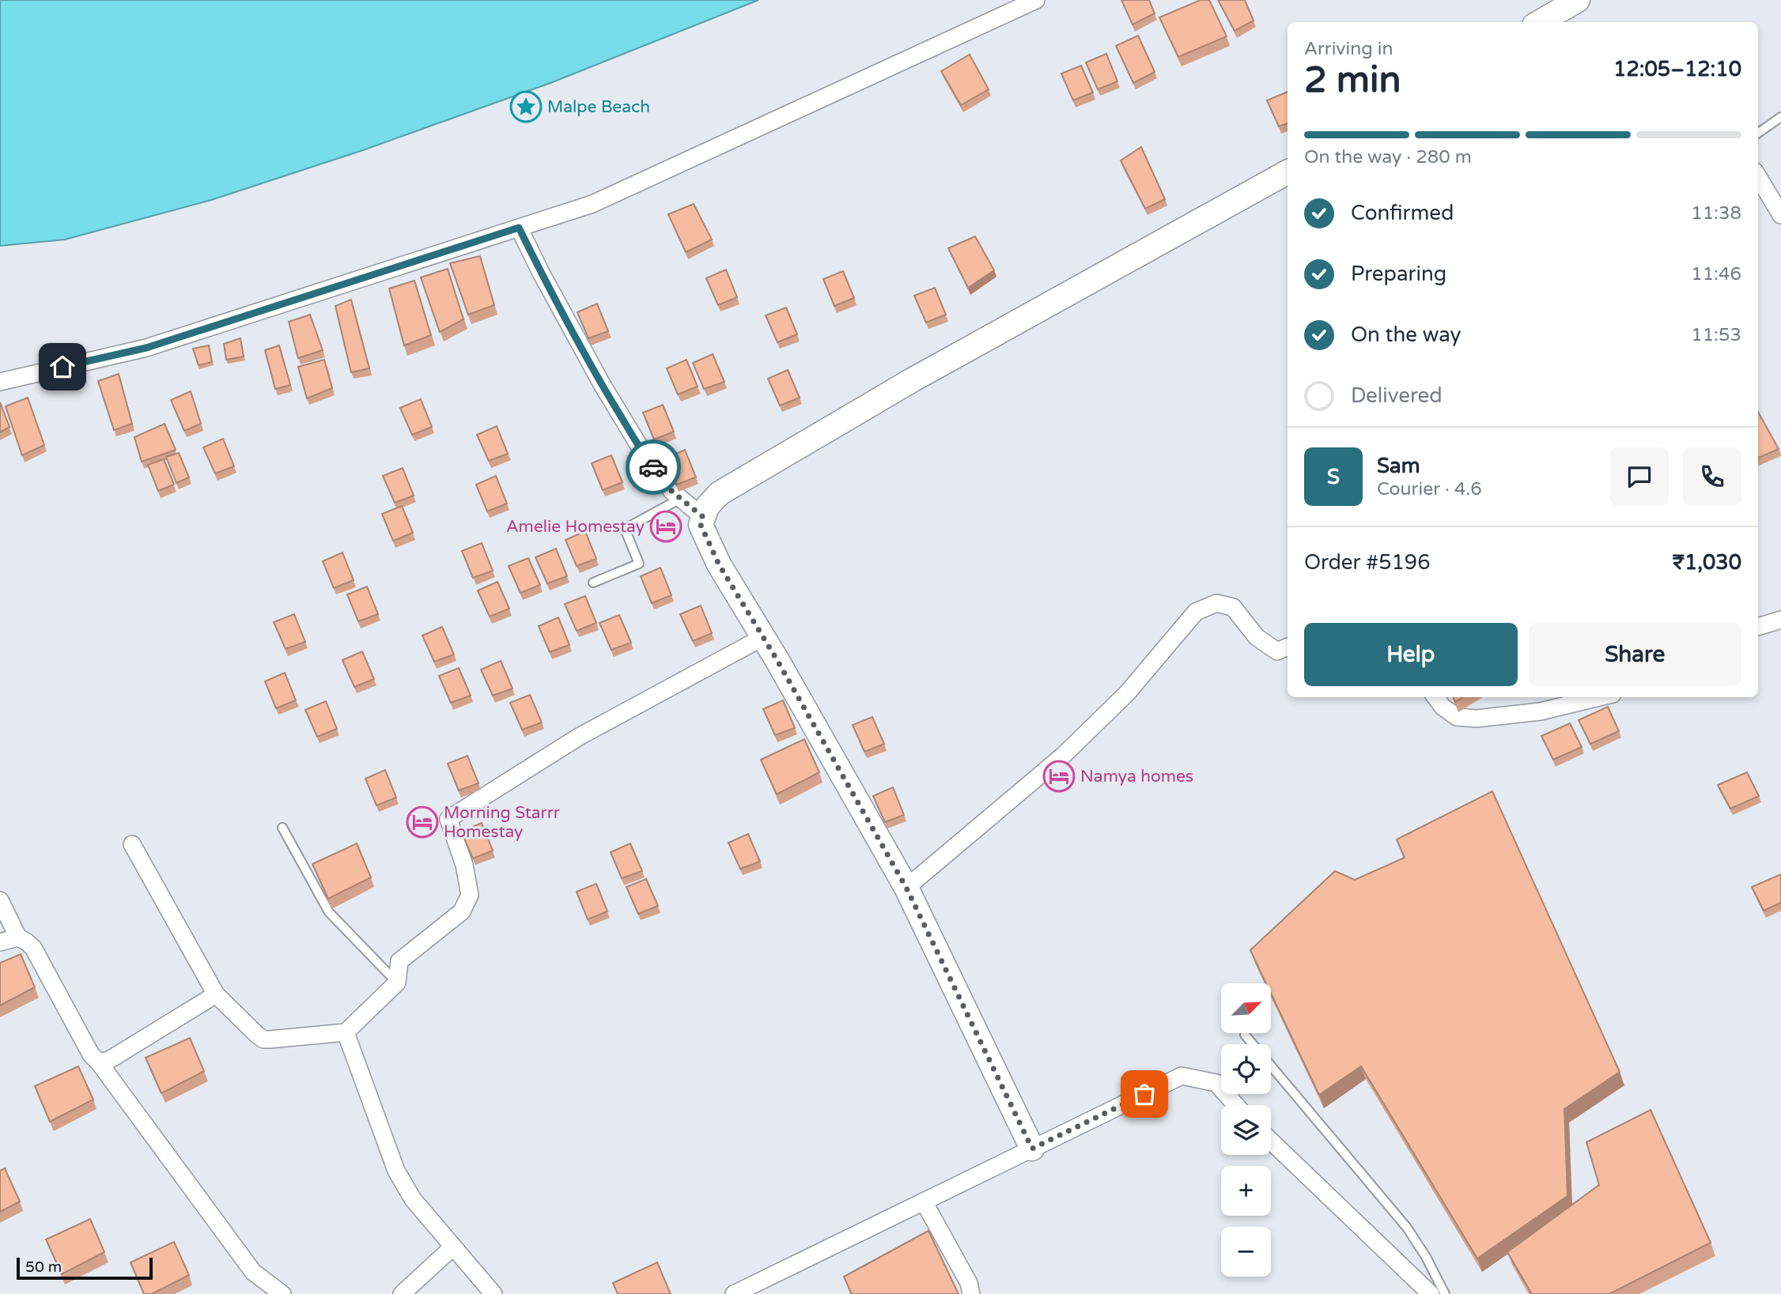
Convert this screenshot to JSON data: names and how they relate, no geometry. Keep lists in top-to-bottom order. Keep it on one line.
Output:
{"places":{"place":["Malpe Beach"],"hotel":["Amelie Homestay","Namya homes","Morning Starrr Homestay"]},"scale_bar":"50 m","north":"top right","page":{"heading":["2 min","Arriving in","12:05–12:10"],"panel":["Sam","Courier · 4.6","Order #5196","₹1,030"],"bar":"On the way · 280 m","list":[["Confirmed","11:38"],["Preparing","11:46"],["On the way","11:53"],"Delivered"],"round":"S","buttons":["Help","Share"],"map_buttons":["+","−"],"scale":"50 m"}}
